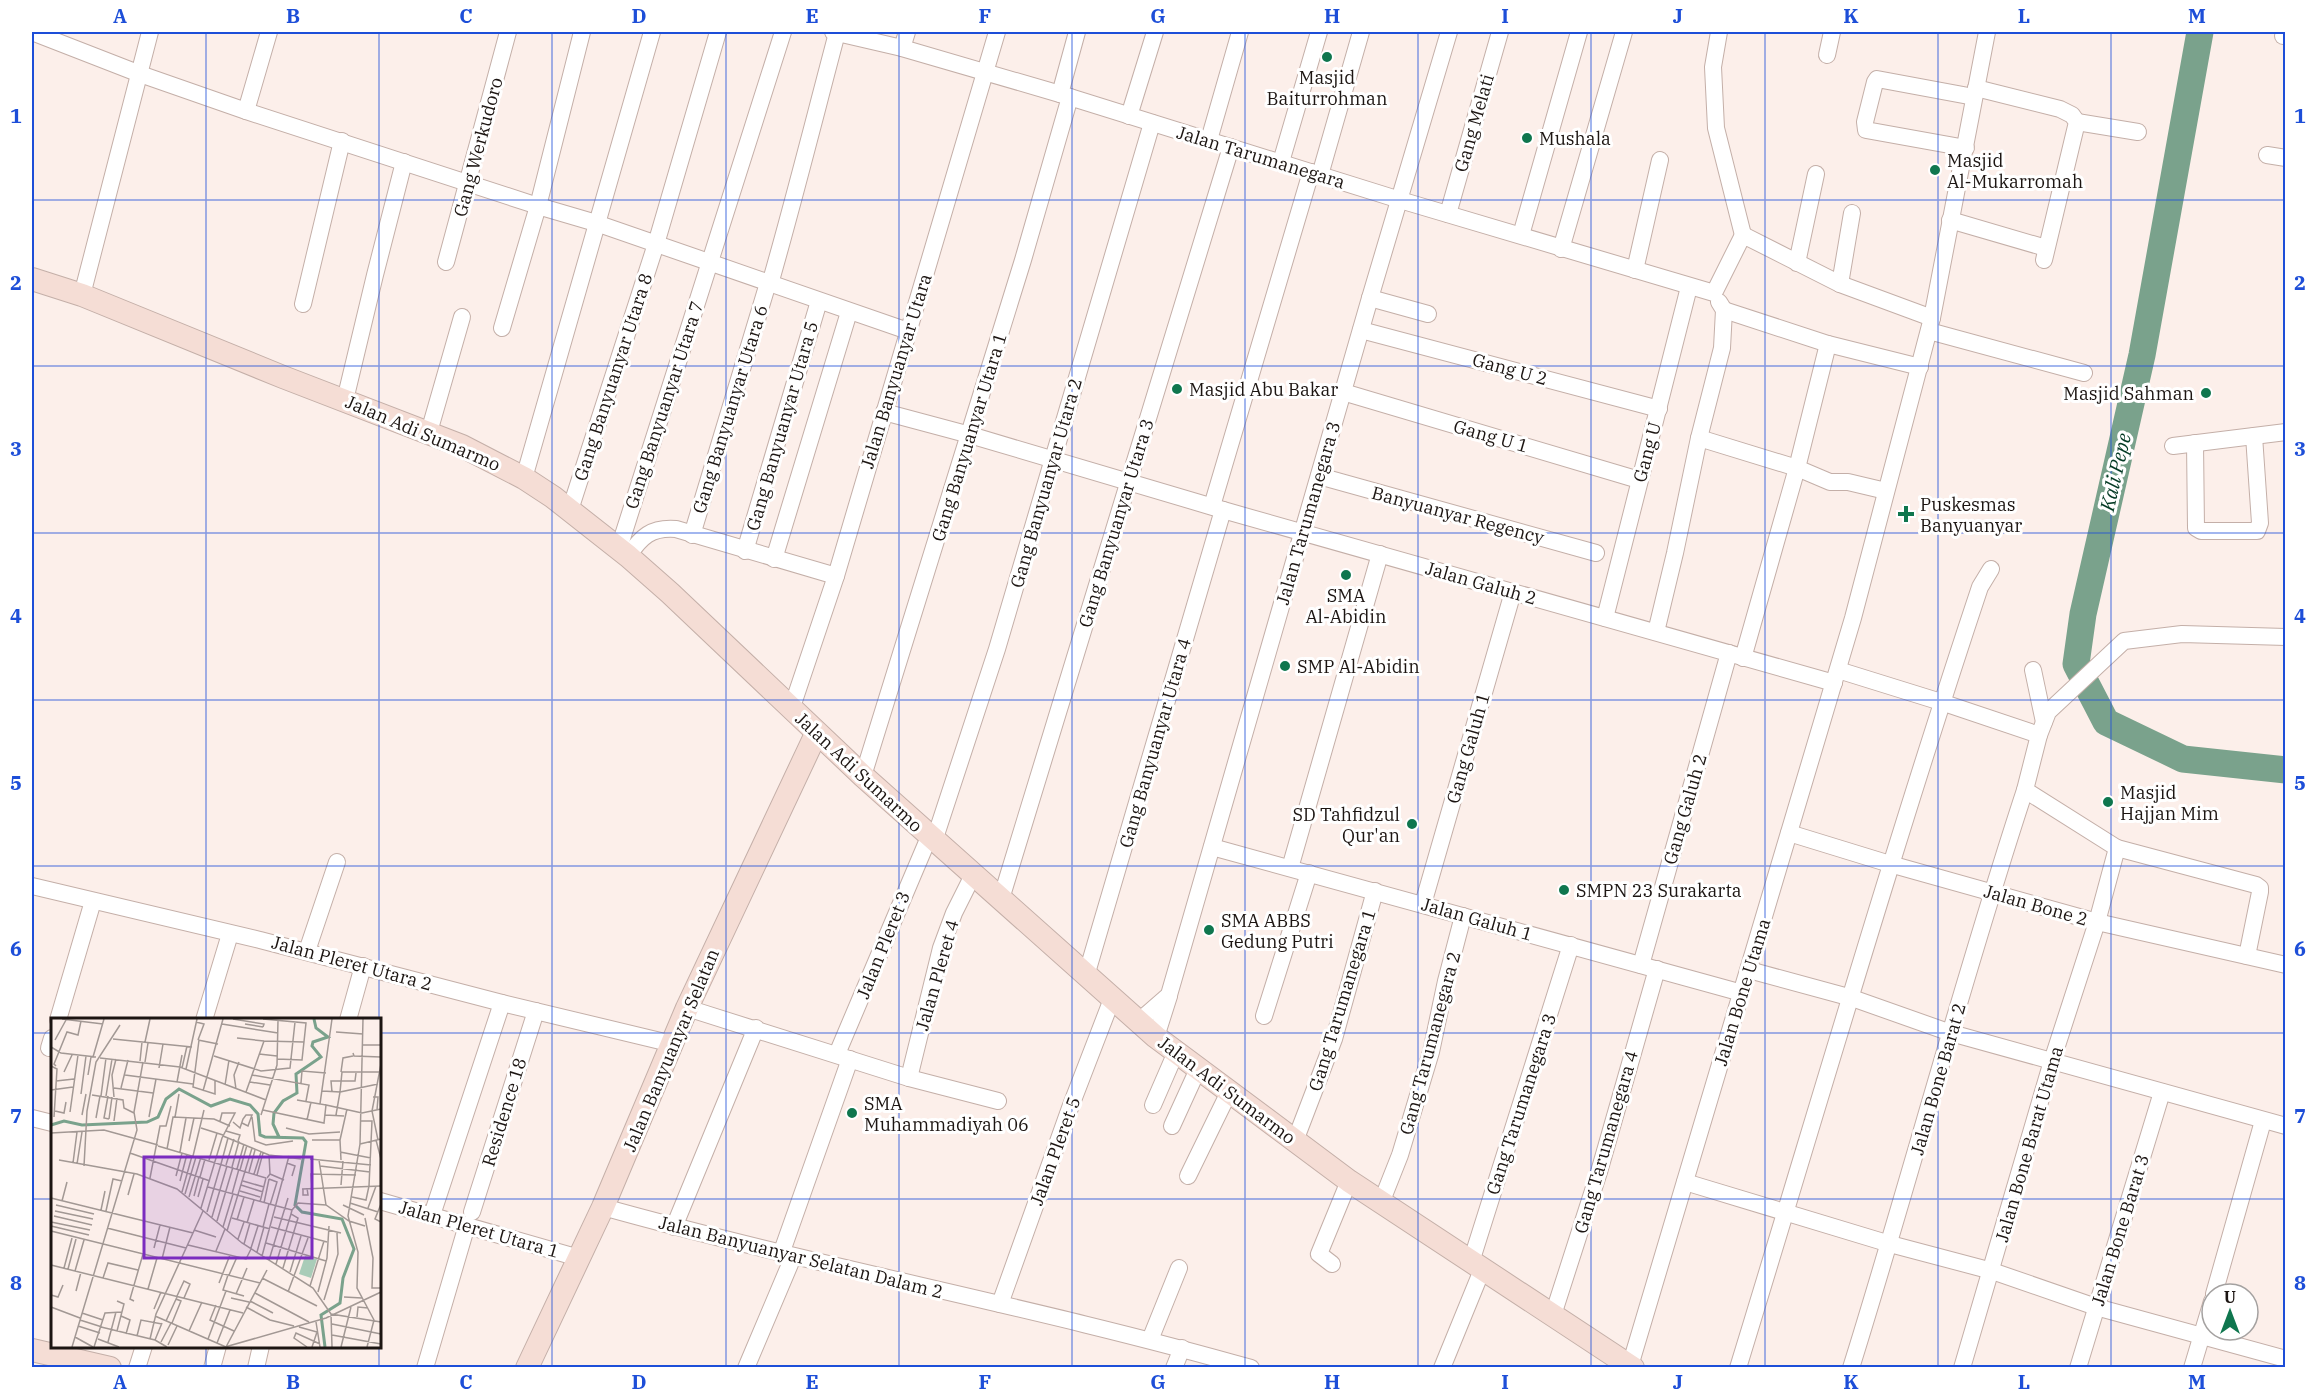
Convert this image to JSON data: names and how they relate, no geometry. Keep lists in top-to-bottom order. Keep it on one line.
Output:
{"streets":{"main road":["Jalan Adi Sumarmo","Jalan Banyuanyar Selatan"],"street":["Gang Melati","Gang Werkudoro","Jalan Tarumanegara","Gang U 2","Jalan Banyuanyar Utara","Gang Banyuanyar Utara 8","Gang Banyuanyar Utara 7","Gang Banyuanyar Utara 6","Gang Banyuanyar Utara 5","Gang U 1","Gang Banyuanyar Utara 1","Gang U","Gang Banyuanyar Utara 2","Jalan Tarumanegara 3","Banyuanyar Regency","Gang Banyuanyar Utara 3","Jalan Galuh 2","Gang Banyuanyar Utara 4","Gang Galuh 1","Gang Galuh 2","Jalan Bone 2","Jalan Galuh 1","Jalan Pleret 3","Jalan Pleret Utara 2","Jalan Pleret 4","Jalan Bone Utama","Gang Tarumanegara 1","Gang Tarumanegara 2","Jalan Bone Barat 2","Gang Tarumanegara 3","Residence 18","Gang Tarumanegara 4","Jalan Bone Barat Utama","Jalan Pleret 5","Jalan Pleret Utara 1","Jalan Bone Barat 3","Jalan Banyuanyar Selatan Dalam 2"]},"crossings":[["Gang Melati","Jalan Tarumanegara"],["Jalan Tarumanegara","Jalan Banyuanyar Utara"],["Jalan Tarumanegara","Gang Banyuanyar Utara 6"],["Jalan Tarumanegara","Gang Banyuanyar Utara 1"],["Jalan Tarumanegara","Gang U"],["Jalan Tarumanegara","Gang Banyuanyar Utara 2"],["Jalan Tarumanegara","Jalan Tarumanegara 3"],["Jalan Tarumanegara","Gang Banyuanyar Utara 3"],["Jalan Tarumanegara","Gang Banyuanyar Utara 4"],["Gang U 2","Gang U"],["Gang U 2","Jalan Tarumanegara 3"],["Jalan Banyuanyar Utara","Jalan Adi Sumarmo"],["Jalan Banyuanyar Utara","Jalan Galuh 2"],["Gang Banyuanyar Utara 8","Jalan Adi Sumarmo"],["Gang Banyuanyar Utara 7","Jalan Adi Sumarmo"],["Jalan Adi Sumarmo","Gang Banyuanyar Utara 1"],["Jalan Adi Sumarmo","Gang Banyuanyar Utara 2"],["Jalan Adi Sumarmo","Jalan Tarumanegara 3"],["Jalan Adi Sumarmo","Gang Banyuanyar Utara 3"],["Jalan Adi Sumarmo","Gang Banyuanyar Utara 4"],["Jalan Adi Sumarmo","Jalan Pleret 3"],["Jalan Adi Sumarmo","Jalan Pleret 4"],["Jalan Adi Sumarmo","Jalan Bone Utama"],["Jalan Adi Sumarmo","Gang Tarumanegara 1"],["Jalan Adi Sumarmo","Gang Tarumanegara 2"],["Jalan Adi Sumarmo","Jalan Banyuanyar Selatan"],["Jalan Adi Sumarmo","Gang Tarumanegara 3"],["Jalan Adi Sumarmo","Gang Tarumanegara 4"],["Jalan Adi Sumarmo","Jalan Pleret 5"],["Gang U 1","Gang U"],["Gang U 1","Jalan Tarumanegara 3"],["Gang Banyuanyar Utara 1","Jalan Galuh 2"],["Gang U","Jalan Galuh 2"],["Gang Banyuanyar Utara 2","Jalan Galuh 2"],["Gang Banyuanyar Utara 2","Jalan Pleret 3"],["Jalan Tarumanegara 3","Banyuanyar Regency"],["Jalan Tarumanegara 3","Jalan Galuh 2"],["Jalan Tarumanegara 3","Jalan Galuh 1"],["Gang Banyuanyar Utara 3","Jalan Galuh 2"],["Jalan Galuh 2","Gang Banyuanyar Utara 4"],["Jalan Galuh 2","Gang Galuh 1"],["Jalan Galuh 2","Gang Galuh 2"],["Jalan Galuh 2","Jalan Bone Utama"],["Jalan Galuh 2","Jalan Bone Barat 2"],["Gang Galuh 1","Jalan Galuh 1"],["Gang Galuh 2","Jalan Galuh 1"],["Gang Galuh 2","Gang Tarumanegara 4"],["Jalan Bone 2","Jalan Bone Utama"],["Jalan Bone 2","Jalan Bone Barat 2"],["Jalan Bone 2","Jalan Bone Barat Utama"],["Jalan Galuh 1","Jalan Bone Utama"],["Jalan Galuh 1","Gang Tarumanegara 1"],["Jalan Galuh 1","Gang Tarumanegara 2"],["Jalan Galuh 1","Gang Tarumanegara 3"],["Jalan Galuh 1","Gang Tarumanegara 4"],["Jalan Pleret 3","Jalan Banyuanyar Selatan Dalam 2"],["Jalan Pleret Utara 2","Jalan Banyuanyar Selatan"],["Jalan Pleret Utara 2","Residence 18"],["Jalan Banyuanyar Selatan","Jalan Pleret Utara 1"],["Jalan Banyuanyar Selatan","Jalan Banyuanyar Selatan Dalam 2"],["Residence 18","Jalan Pleret Utara 1"],["Jalan Pleret 5","Jalan Banyuanyar Selatan Dalam 2"]],"water":["Kali Pepe"],"places":{"other":["Masjid Baiturrohman","Mushala","Masjid Al-Mukarromah","Masjid Abu Bakar","Masjid Sahman","SMA Al-Abidin","SMP Al-Abidin","Masjid Hajjan Mim","SD Tahfidzul Qur'an","SMPN 23 Surakarta","SMA ABBS Gedung Putri","SMA Muhammadiyah 06"],"health":["Puskesmas Banyuanyar"]},"north":"top","grid":{"columns":["A","B","C","D","E","F","G","H","I","J","K","L","M"],"rows":["1","2","3","4","5","6","7","8"]}}
